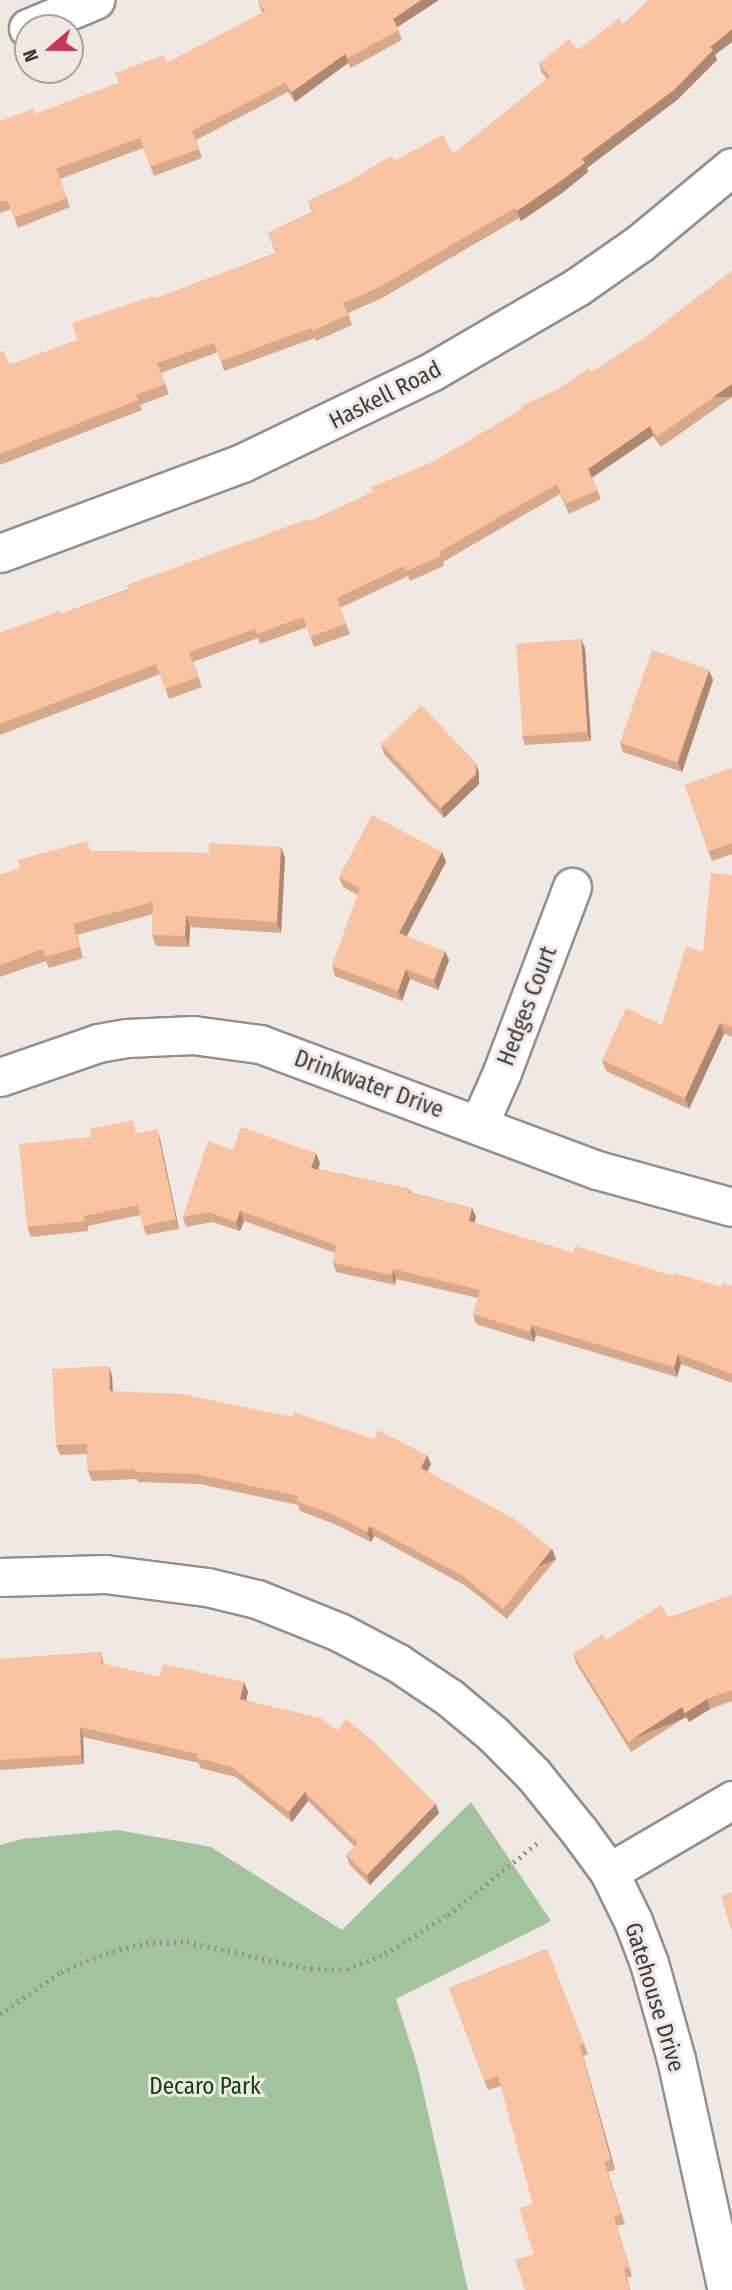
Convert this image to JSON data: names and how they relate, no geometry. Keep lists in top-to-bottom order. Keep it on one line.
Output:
{"streets":{"street":["Haskell Road","Hedges Court","Drinkwater Drive","Gatehouse Drive"]},"crossings":[["Hedges Court","Drinkwater Drive"]],"parks":["Decaro Park"],"north":"left"}
